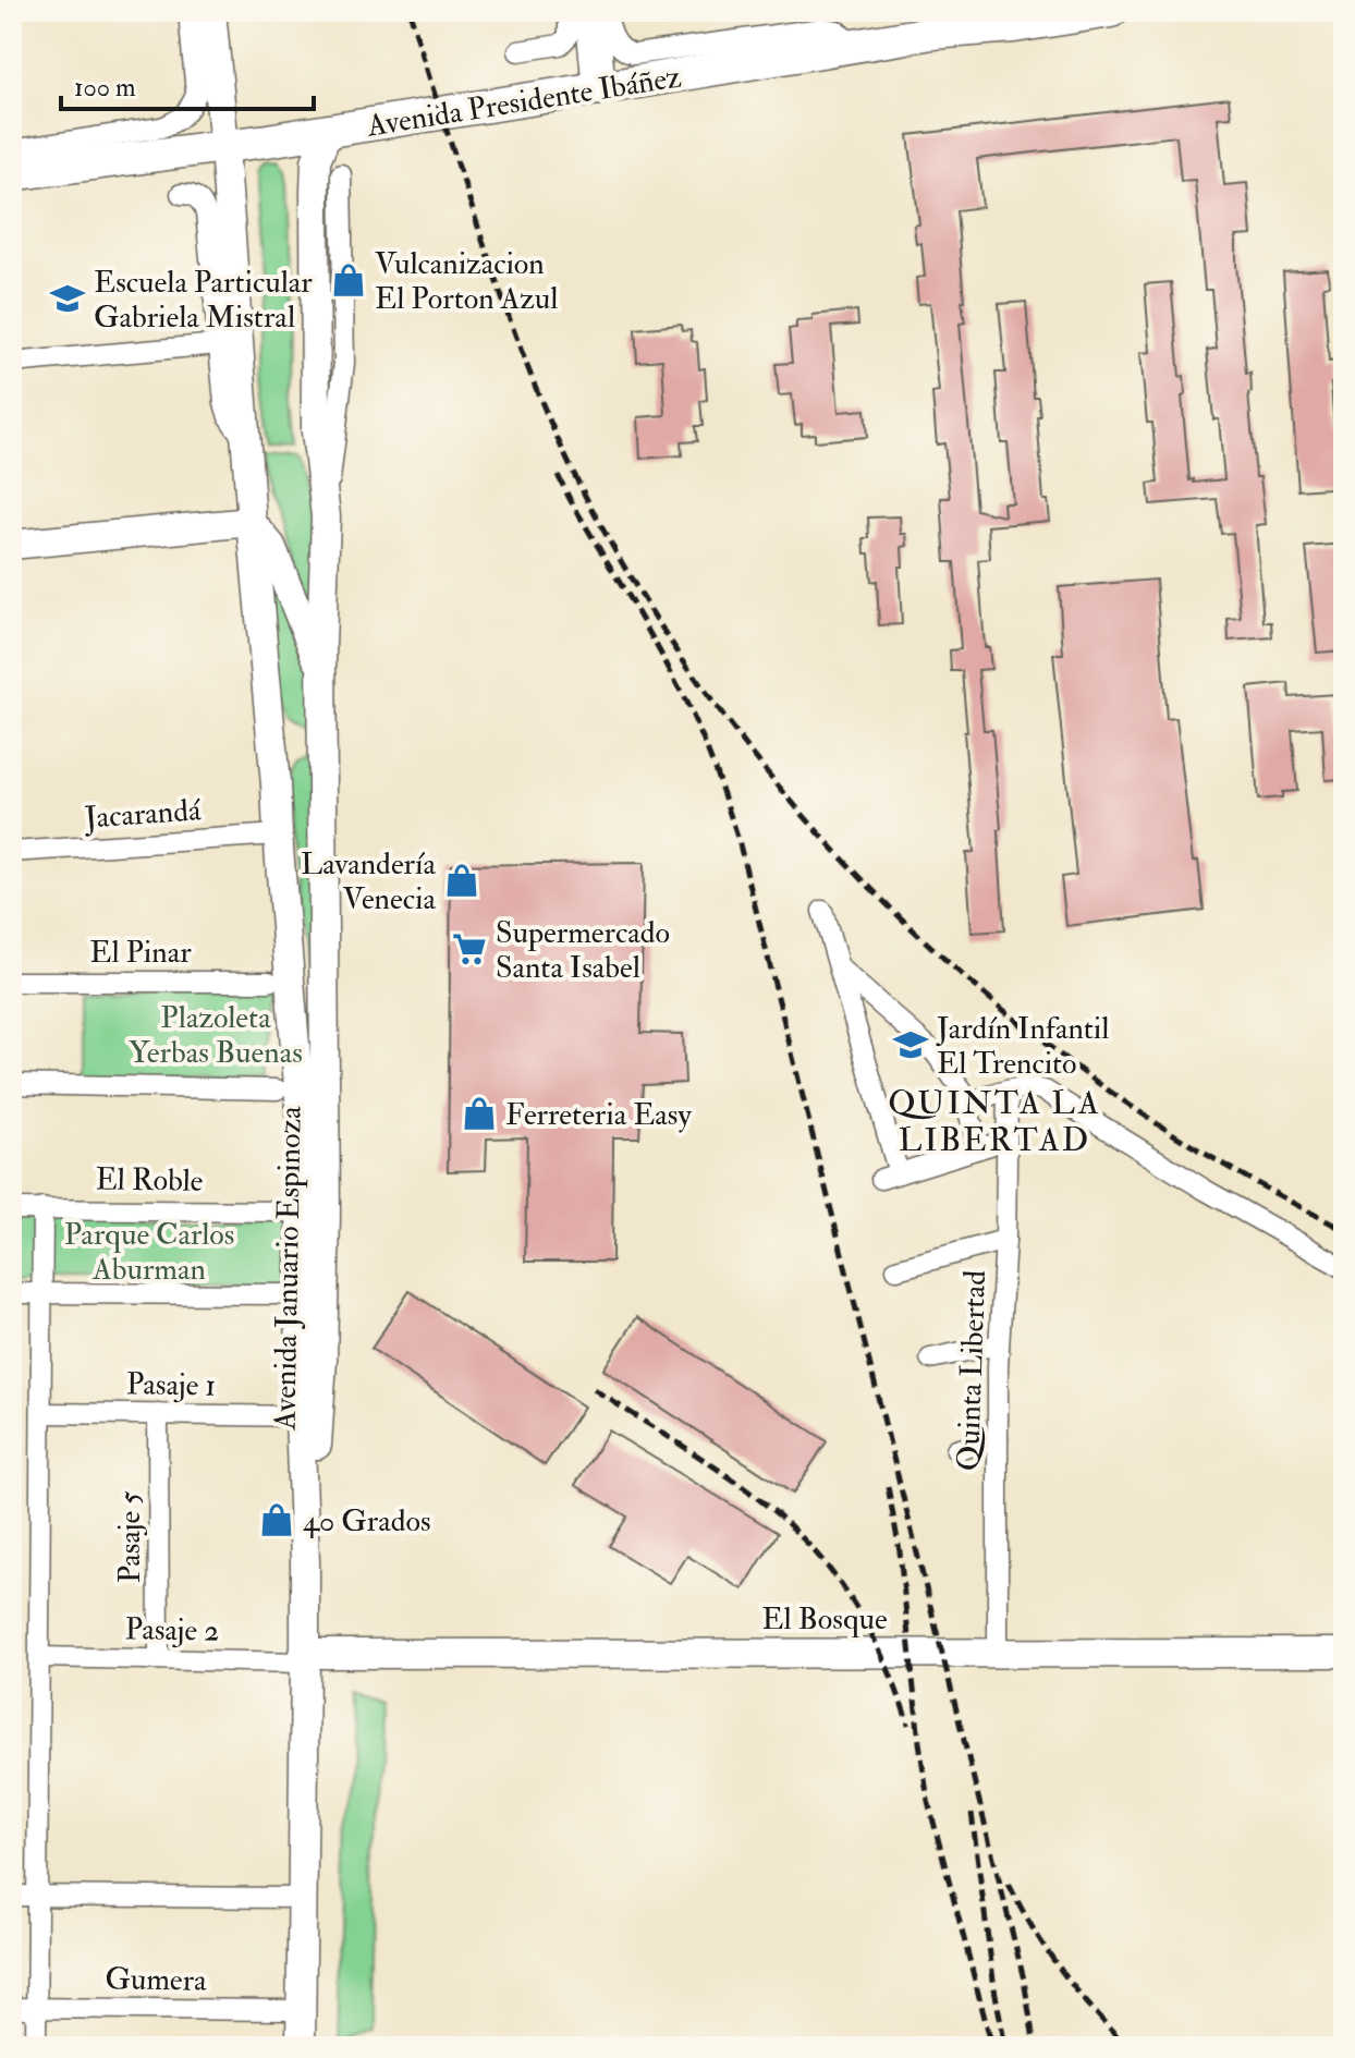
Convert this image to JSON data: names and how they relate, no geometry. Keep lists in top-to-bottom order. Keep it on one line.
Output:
{"streets":{"main road":["Avenida Presidente Ibáñez","Avenida Januario Espinoza","El Bosque"],"street":["Jacarandá","El Pinar","El Roble","Quinta Libertad","Pasaje 1","Pasaje 5","Pasaje 2","Gumera"]},"crossings":[["Avenida Presidente Ibáñez","Avenida Januario Espinoza"],["Jacarandá","Avenida Januario Espinoza"],["Avenida Januario Espinoza","Pasaje 1"],["Avenida Januario Espinoza","El Bosque"],["Avenida Januario Espinoza","Pasaje 2"],["Avenida Januario Espinoza","Gumera"],["Quinta Libertad","El Bosque"],["Pasaje 1","Pasaje 5"],["Pasaje 5","Pasaje 2"],["El Bosque","Pasaje 2"]],"districts":["QUINTA LA LIBERTAD"],"parks":["Plazoleta Yerbas Buenas","Parque Carlos Aburman"],"places":{"shop":["Vulcanizacion El Porton Azul","Lavandería Venecia","Ferreteria Easy","40 Grados"],"school or university":["Escuela Particular Gabriela Mistral","Jardín Infantil El Trencito"],"supermarket":["Supermercado Santa Isabel"]},"scale_bar":"100 m"}
